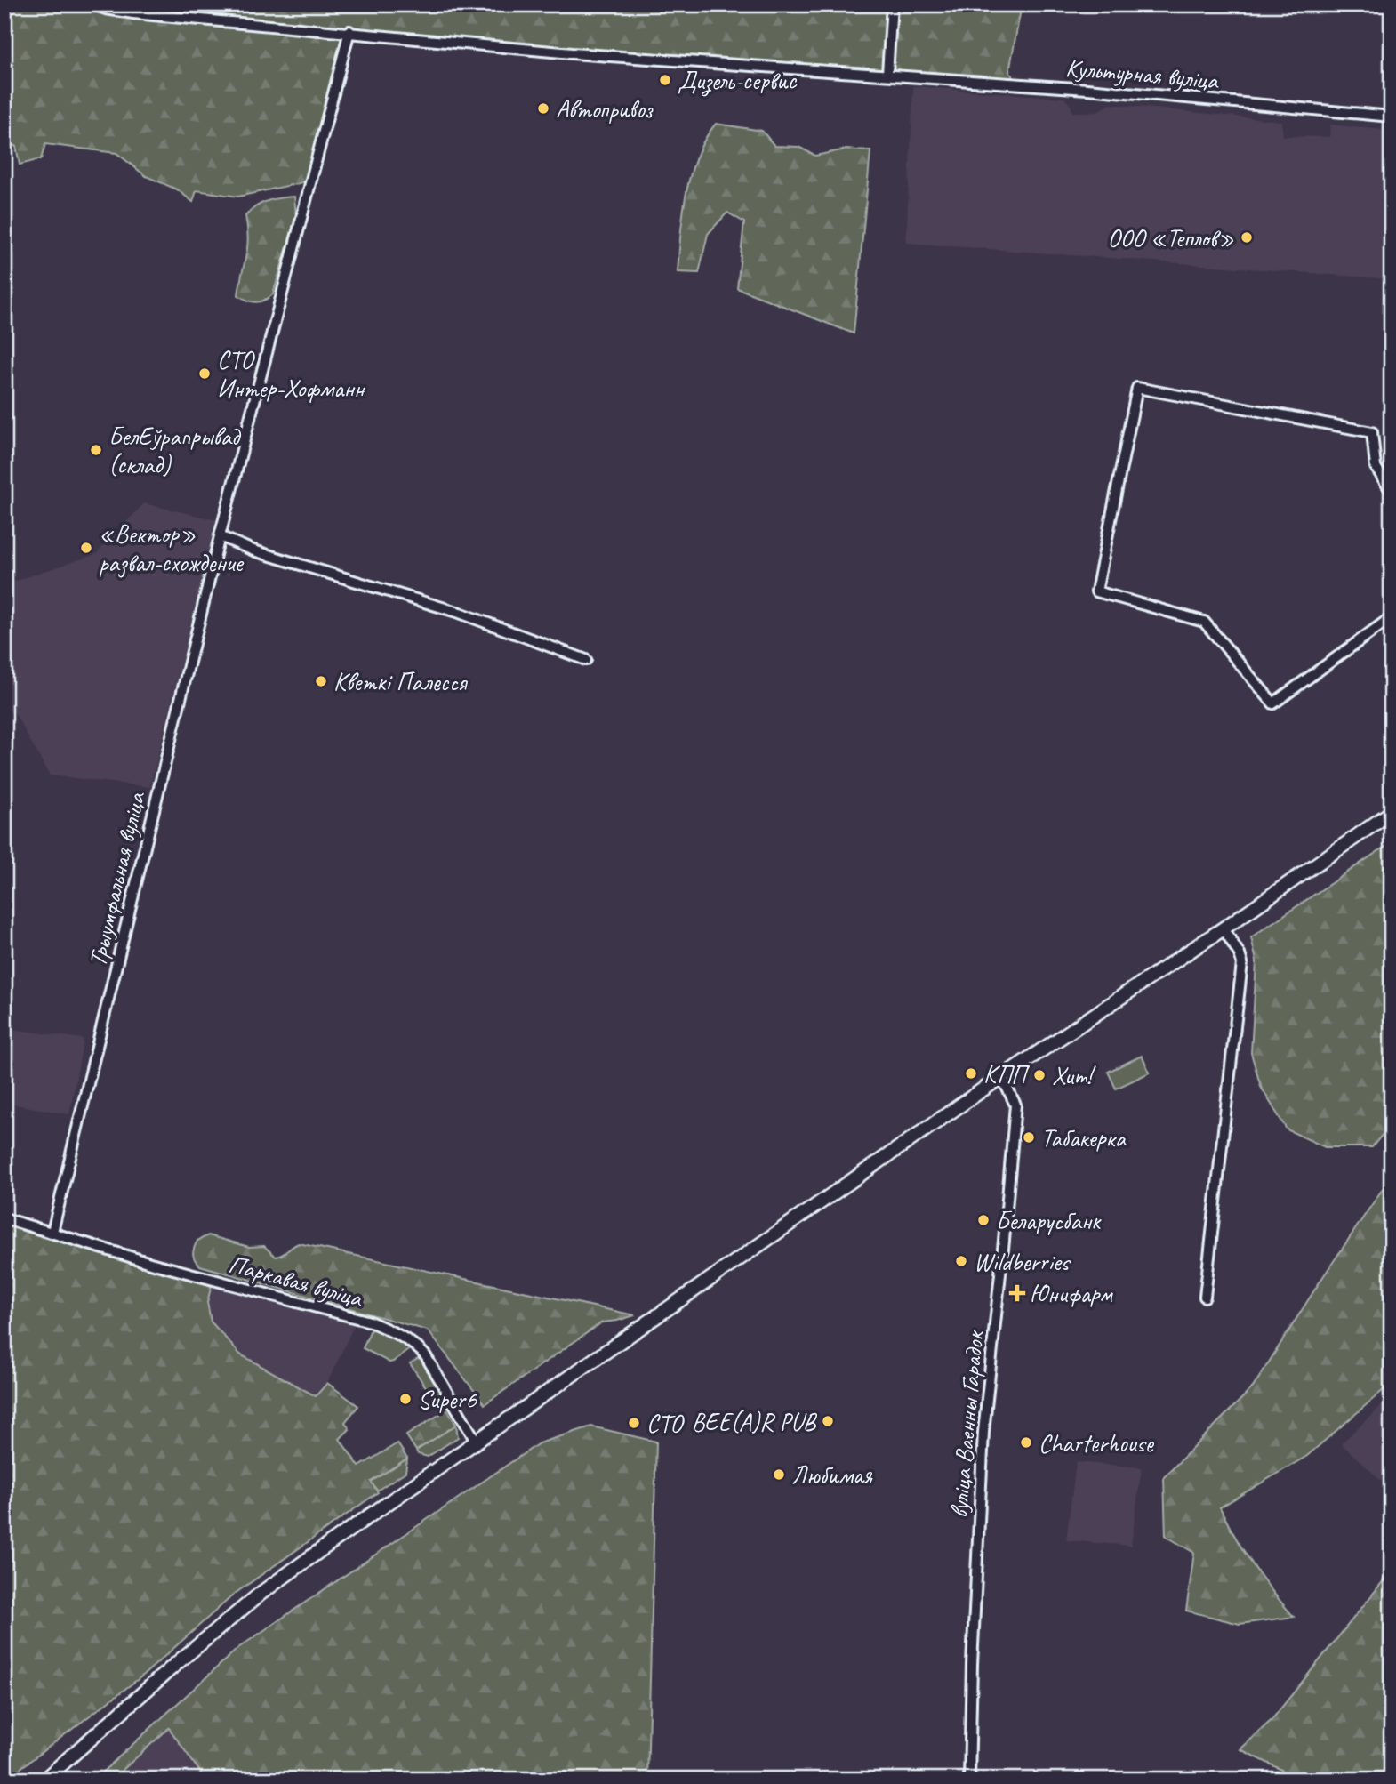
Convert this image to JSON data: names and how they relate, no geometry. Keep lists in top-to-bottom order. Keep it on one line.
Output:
{"streets":{"street":["Культурная вуліца","Трыумфальная вуліца","Паркавая вуліца","вуліца Ваенны Гарадок"]},"crossings":[["Культурная вуліца","Трыумфальная вуліца"],["Трыумфальная вуліца","Паркавая вуліца"]],"places":{"other":["Дизель-сервис","Автопривоз","ООО «Теплов»","СТО Интер-Хофманн","БелЕўрапрывад (склад)","«Вектор» развал-схождение","Кветкі Палесся","КПП","Хит!","Табакерка","Беларусбанк","Wildberries","Super6","BEE(A)R PUB","СТО","Charterhouse","Любимая"],"health":["Юнифарм"]}}
